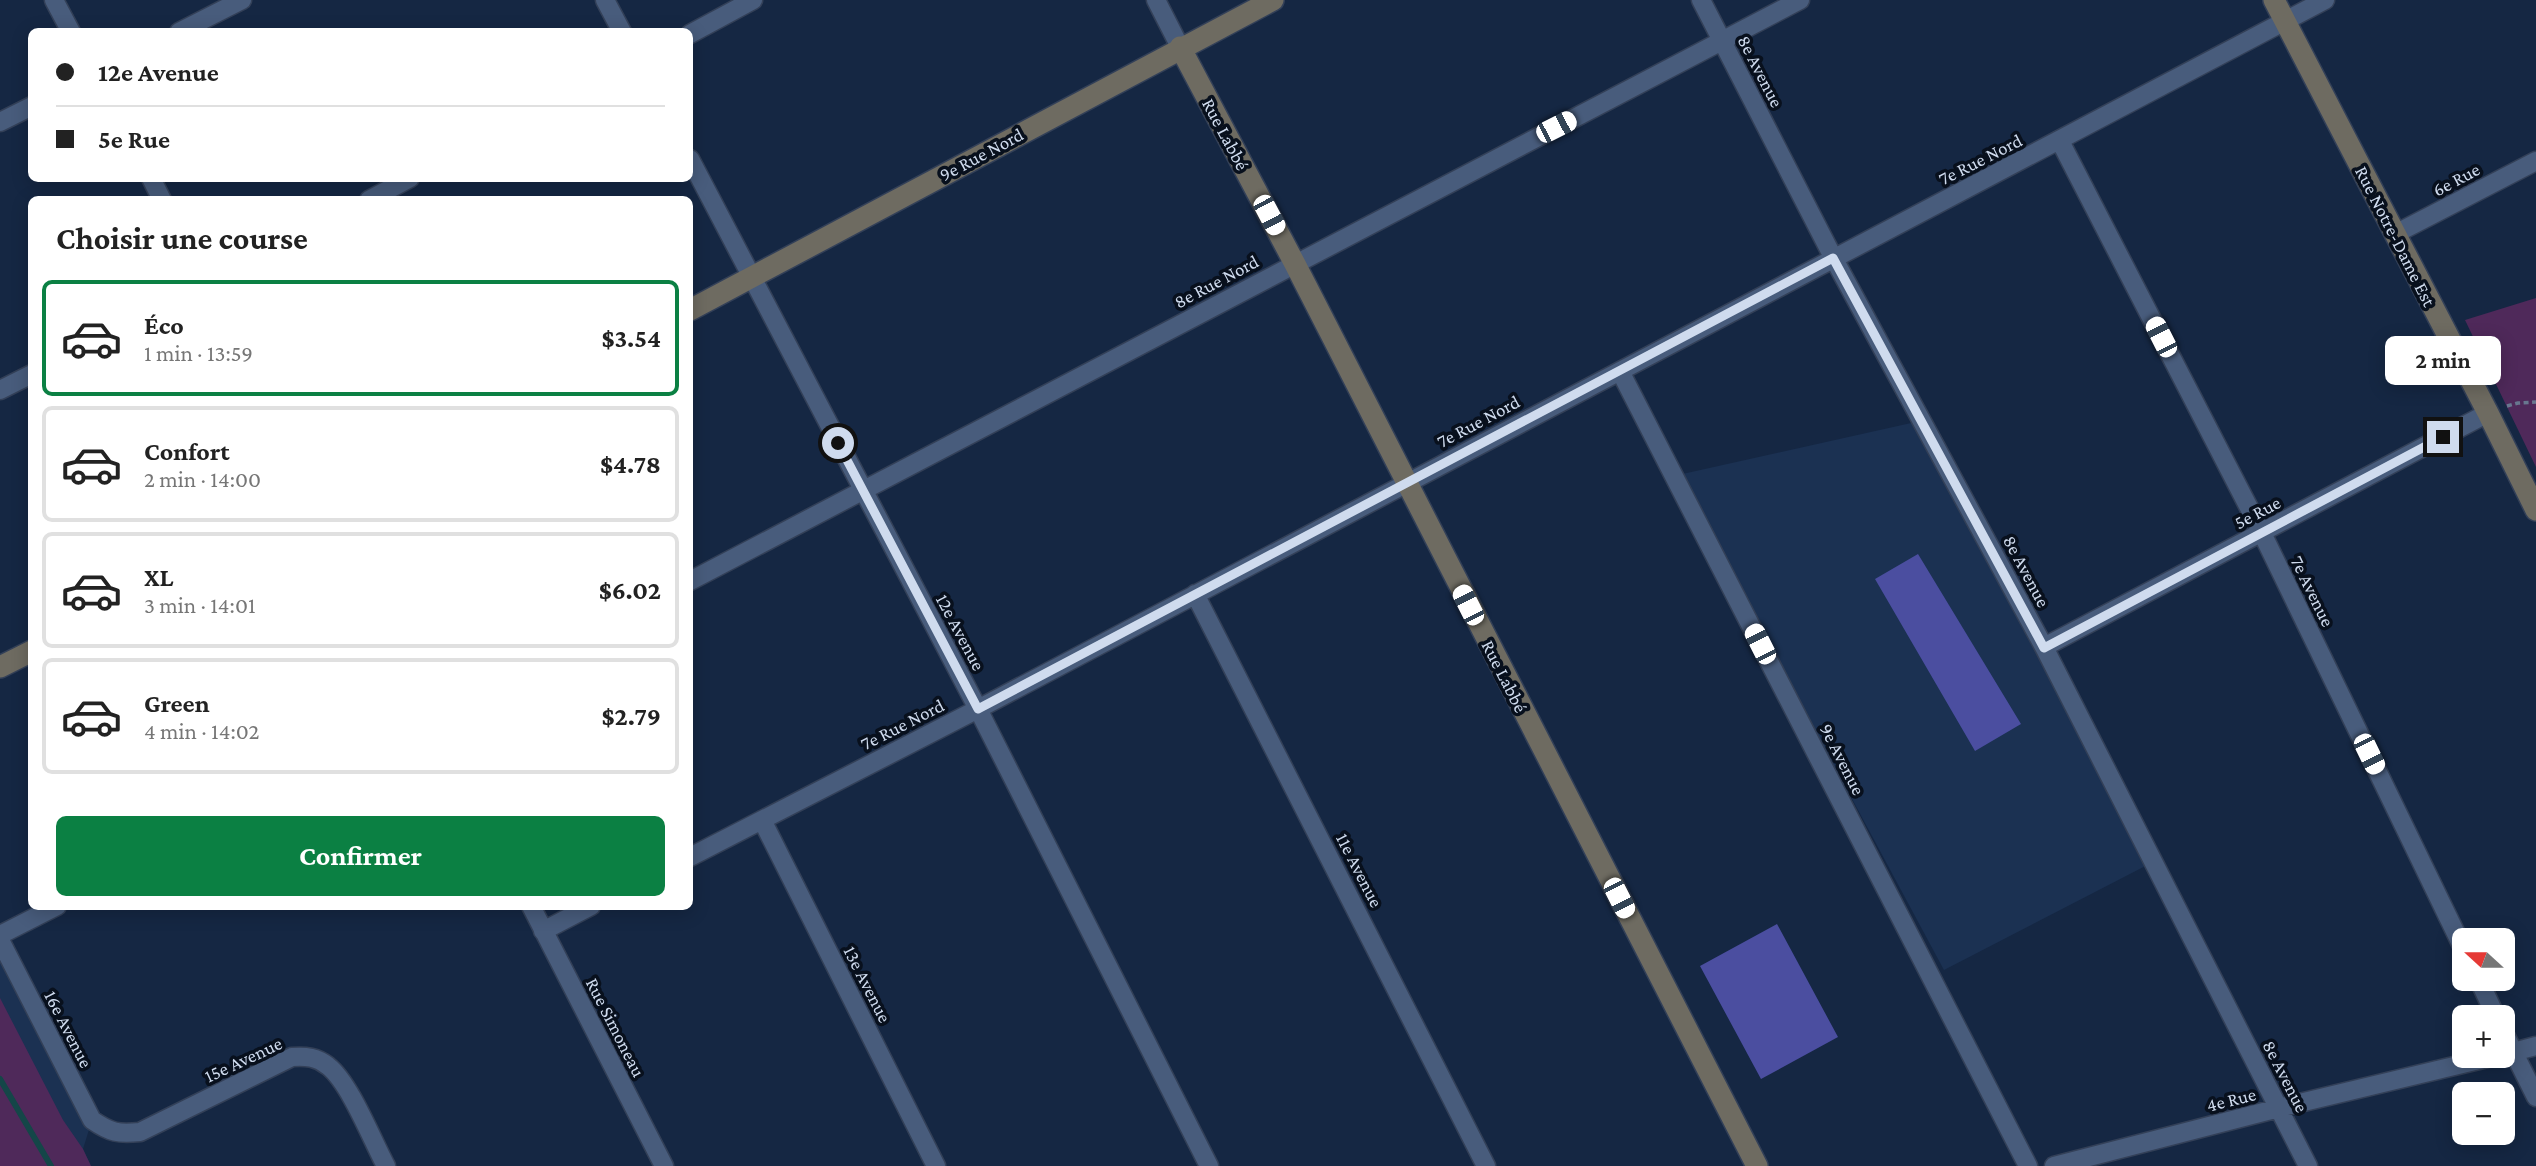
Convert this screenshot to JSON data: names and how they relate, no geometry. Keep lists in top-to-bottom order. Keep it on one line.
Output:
{"streets":{"street":["8e Avenue","Rue Labbé","9e Rue Nord","7e Rue Nord","6e Rue","Rue Notre-Dame Est","8e Rue Nord","5e Rue","7e Avenue","12e Avenue","9e Avenue","11e Avenue","13e Avenue","Rue Simoneau","16e Avenue","15e Avenue","4e Rue"]},"crossings":[["8e Avenue","7e Rue Nord"],["8e Avenue","8e Rue Nord"],["8e Avenue","5e Rue"],["8e Avenue","4e Rue"],["Rue Labbé","9e Rue Nord"],["Rue Labbé","7e Rue Nord"],["Rue Labbé","8e Rue Nord"],["9e Rue Nord","12e Avenue"],["7e Rue Nord","Rue Notre-Dame Est"],["7e Rue Nord","7e Avenue"],["7e Rue Nord","12e Avenue"],["7e Rue Nord","9e Avenue"],["7e Rue Nord","11e Avenue"],["7e Rue Nord","13e Avenue"],["6e Rue","Rue Notre-Dame Est"],["Rue Notre-Dame Est","5e Rue"],["8e Rue Nord","12e Avenue"],["5e Rue","7e Avenue"],["16e Avenue","15e Avenue"]],"north":"left","page":{"banner":["12e Avenue","5e Rue"],"heading":"Choisir une course","list":[{"name":"Éco","note":"1 min · 13:59","value":"$3.54"},{"name":"Confort","note":"2 min · 14:00","value":"$4.78"},{"name":"XL","note":"3 min · 14:01","value":"$6.02"},{"name":"Green","note":"4 min · 14:02","value":"$2.79"}],"bubble":"2 min","buttons":"Confirmer","map_buttons":["+","−"]}}
